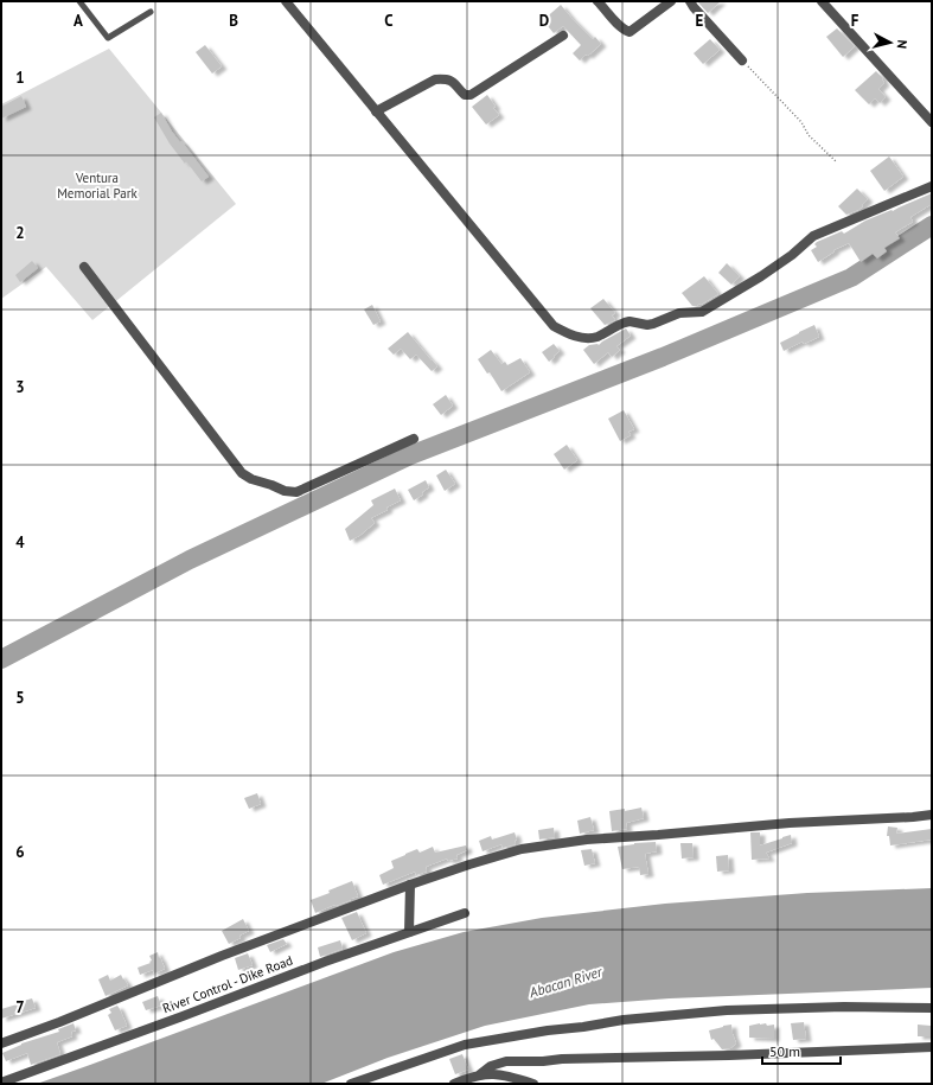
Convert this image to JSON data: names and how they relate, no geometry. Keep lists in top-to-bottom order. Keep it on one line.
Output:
{"streets":{"street":["River Control - Dike Road"]},"water":["Abacan River"],"parks":["Ventura Memorial Park"],"scale_bar":"50 m","north":"right","grid":{"columns":["A","B","C","D","E","F"],"rows":["1","2","3","4","5","6","7"]}}
